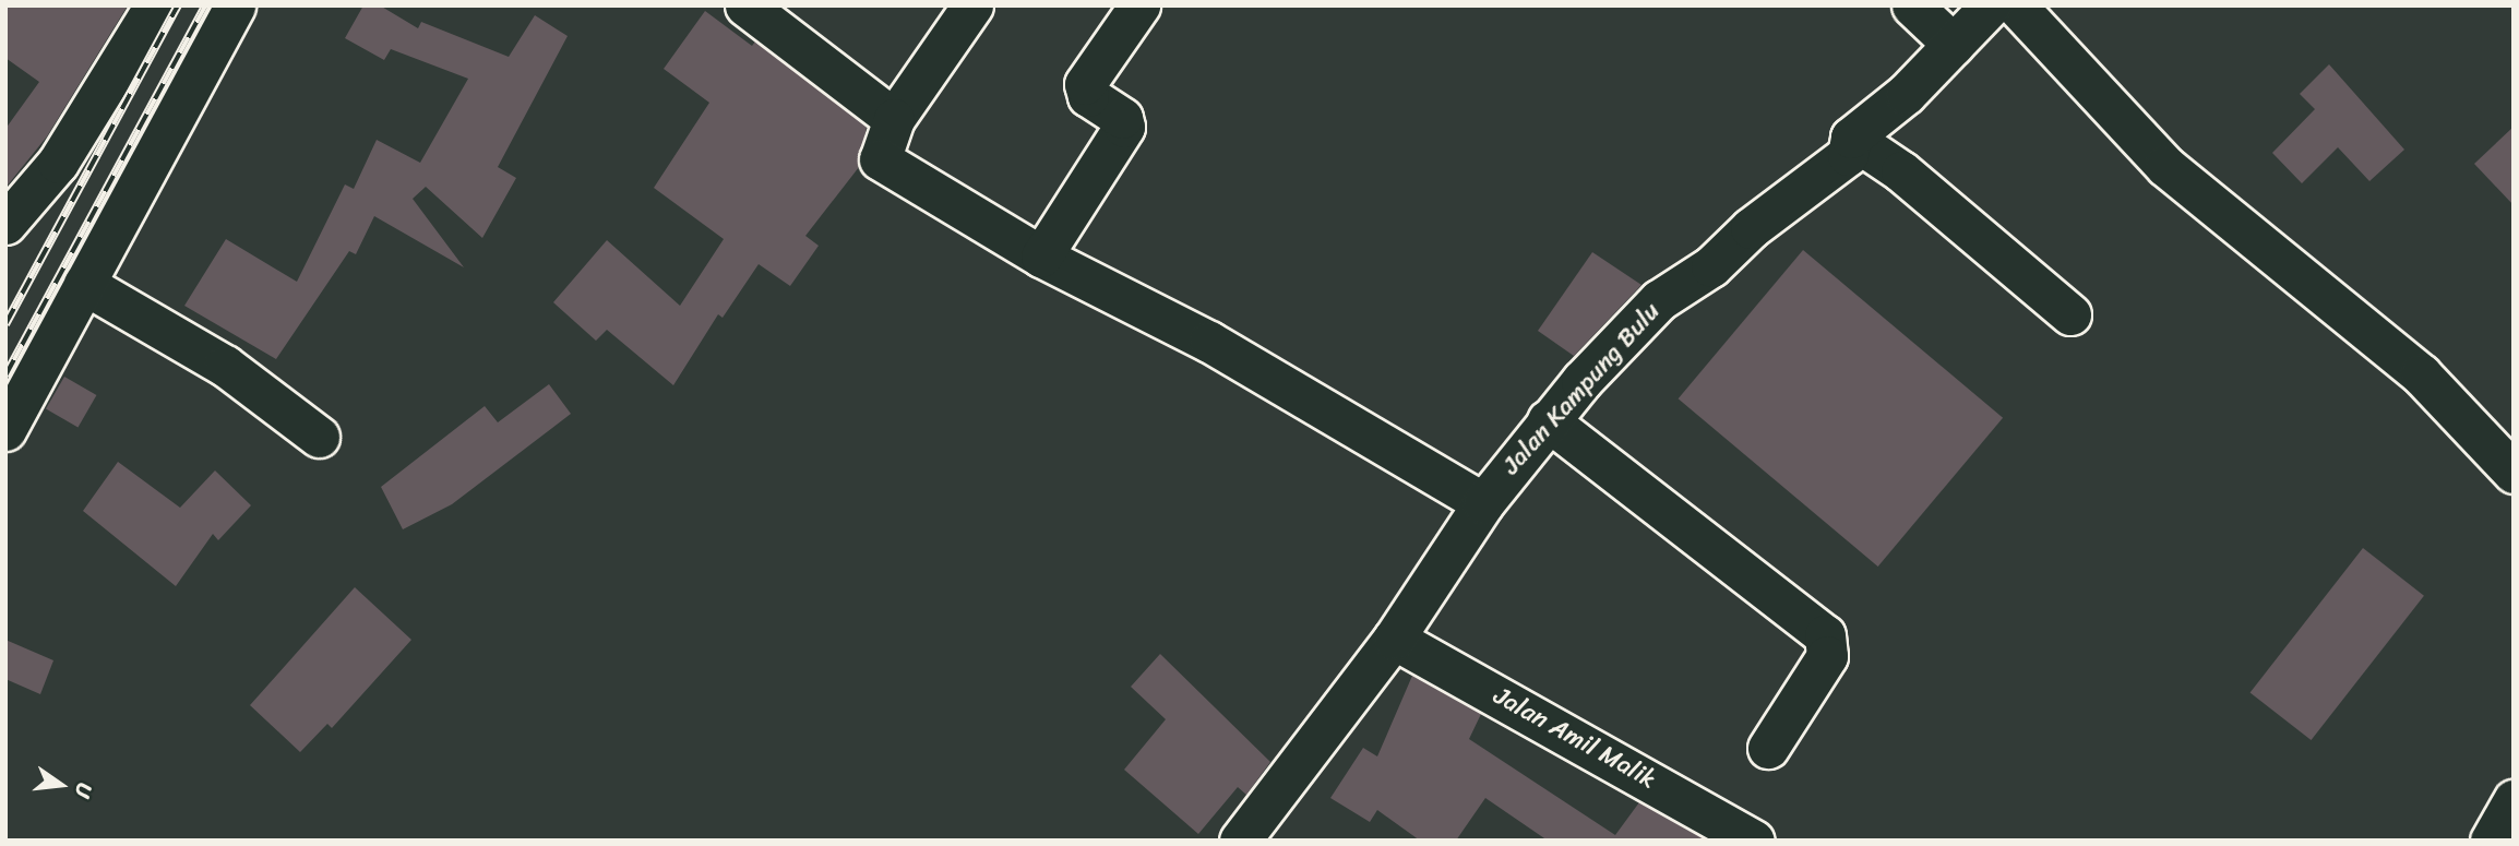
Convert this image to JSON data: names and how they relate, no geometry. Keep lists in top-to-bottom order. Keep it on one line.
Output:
{"streets":{"street":["Jalan Kampung Bulu","Jalan Amil Malik"]},"crossings":[["Jalan Kampung Bulu","Jalan Amil Malik"]],"north":"right"}
